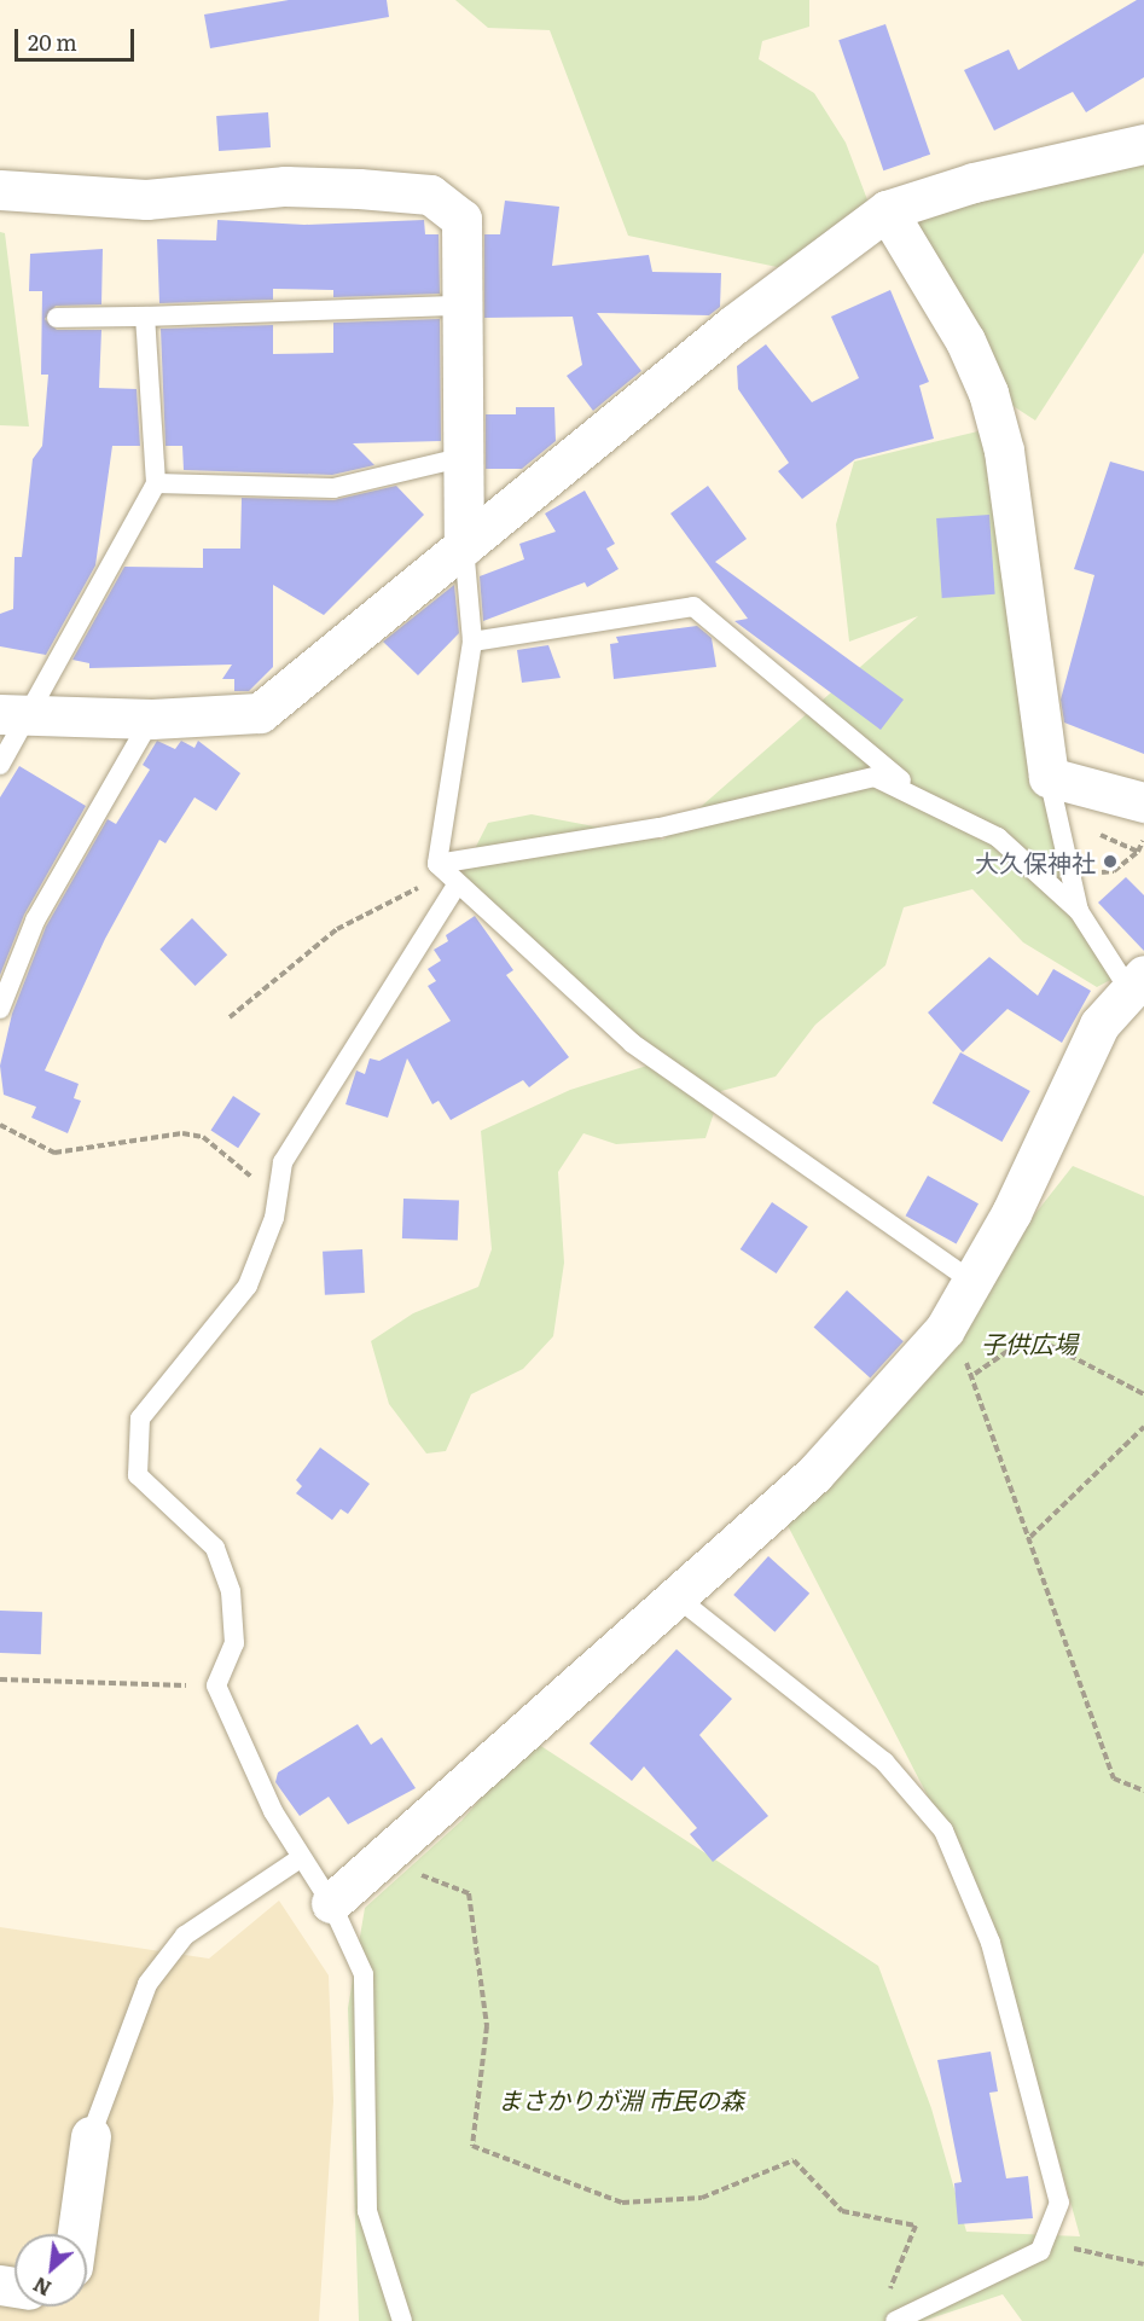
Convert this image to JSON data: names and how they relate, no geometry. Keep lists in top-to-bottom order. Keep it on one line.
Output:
{"parks":["子供広場","まさかりが淵 市民の森"],"places":["大久保神社"],"scale_bar":"20 m","north":"bottom left"}
